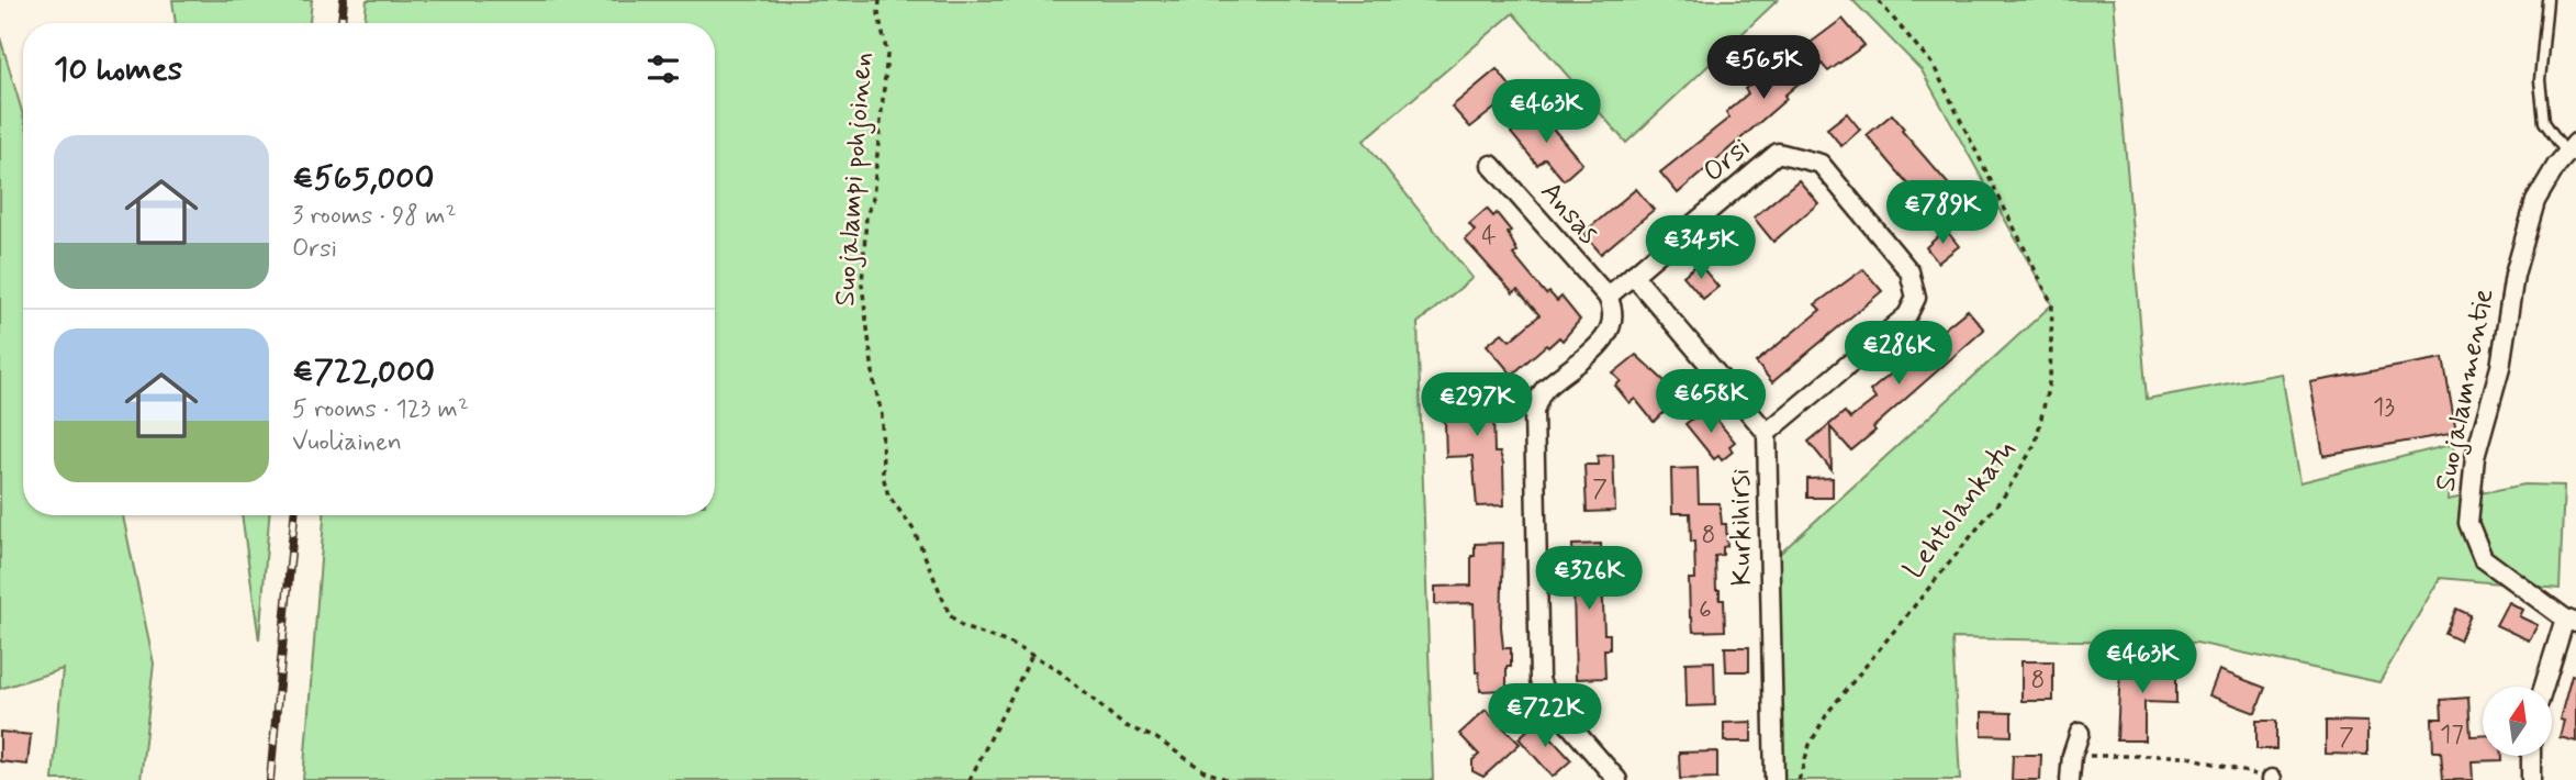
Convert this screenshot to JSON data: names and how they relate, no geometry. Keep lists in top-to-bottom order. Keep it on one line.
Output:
{"streets":{"street":["Orsi","Ansas","Suojalammentie","Kurkihirsi"],"path":["Suojalampi pohjoinen","Lehtolankatu"]},"crossings":[["Orsi","Ansas"],["Orsi","Kurkihirsi"]],"house_numbers":["4","13","7","8","6","8","17","7"],"north":"top","page":{"heading":"10 homes","price":["€565K","€463K","€789K","€345K","€286K","€658K","€297K","€326K","€463K","€722K"],"list":[{"name":"€565,000","note":"3 rooms · 98 m² · Orsi"},{"name":"€722,000","note":"5 rooms · 123 m² · Vuoliainen"}]}}
